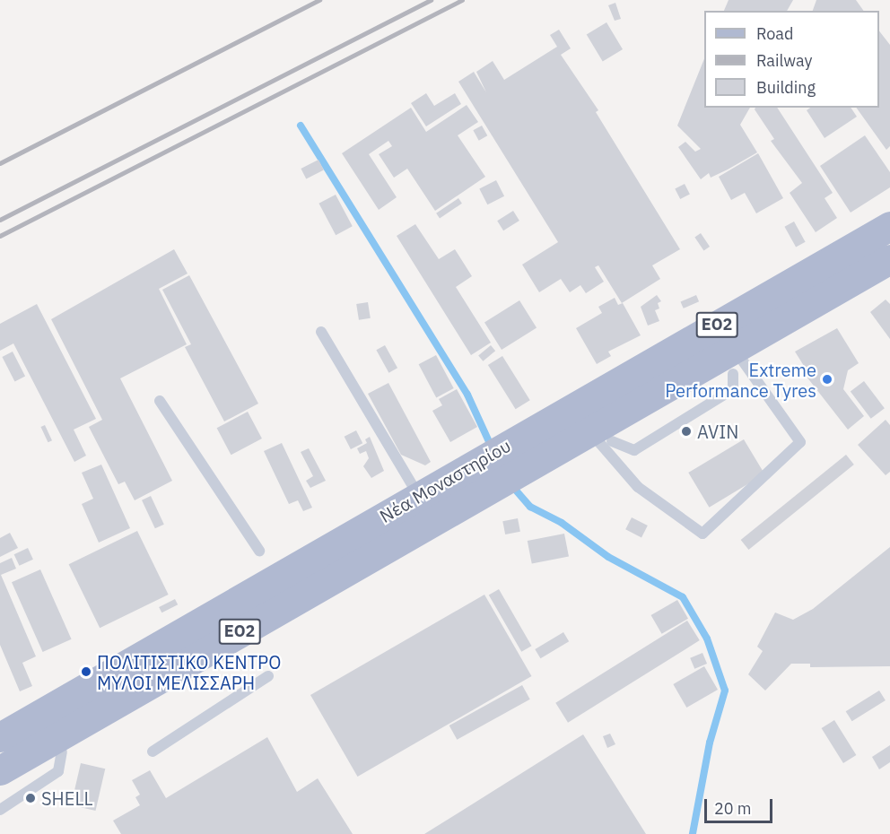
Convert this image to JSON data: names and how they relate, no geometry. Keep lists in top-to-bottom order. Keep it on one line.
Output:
{"streets":{"main road":["ΕΟ2","Νέα Μοναστηρίου"]},"places":["Extreme Performance Tyres","AVIN","ΠΟΛΙΤΙΣΤΙΚΟ ΚΕΝΤΡΟ ΜΥΛΟΙ ΜΕΛΙΣΣΑΡΗ","SHELL"],"legend":["Road","Railway","Building"],"scale_bar":"20 m"}
